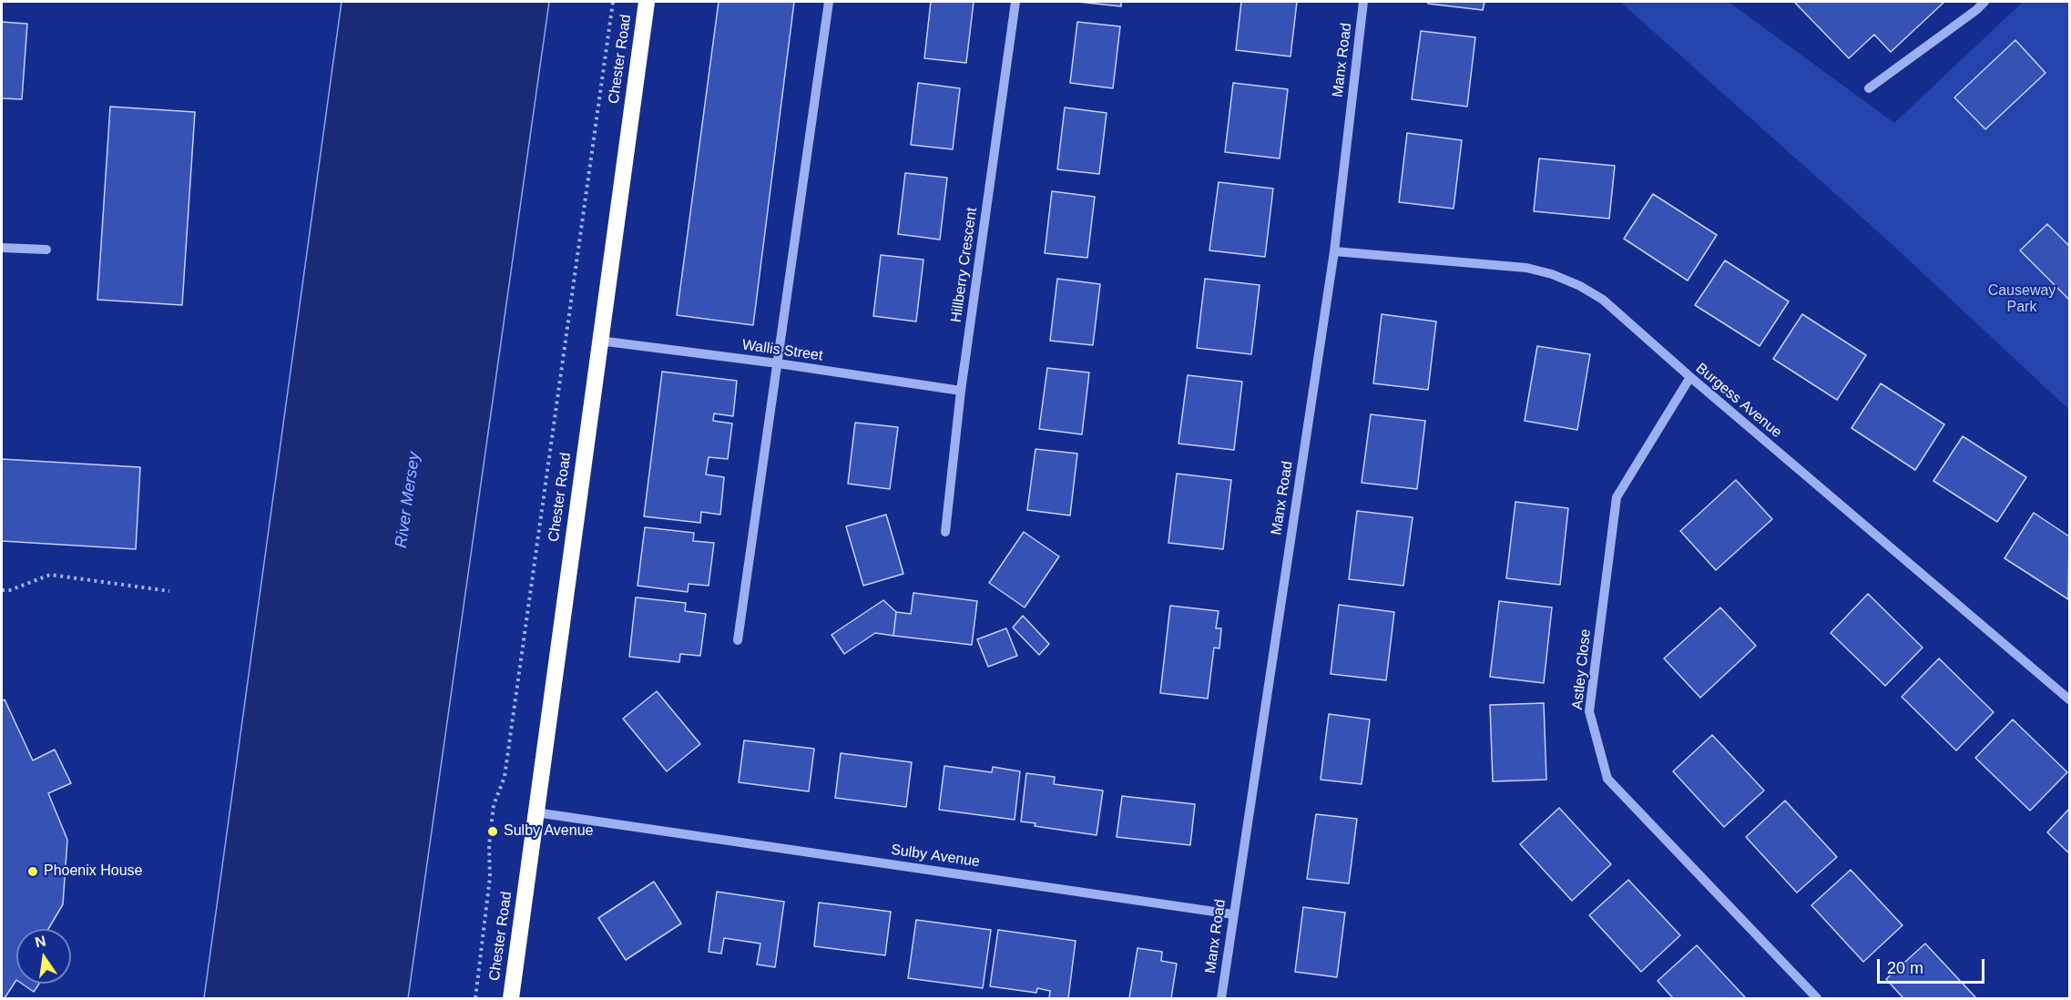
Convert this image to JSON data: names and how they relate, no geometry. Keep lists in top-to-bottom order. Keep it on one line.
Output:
{"streets":{"highway":["Chester Road"],"street":["Manx Road","Hillberry Crescent","Wallis Street","Burgess Avenue","Astley Close","Sulby Avenue"]},"crossings":[["Chester Road","Wallis Street"],["Chester Road","Sulby Avenue"],["Manx Road","Burgess Avenue"],["Manx Road","Sulby Avenue"],["Hillberry Crescent","Wallis Street"],["Burgess Avenue","Astley Close"]],"water":["River Mersey"],"parks":["Causeway Park"],"places":["Sulby Avenue","Phoenix House"],"scale_bar":"20 m","north":"top"}
